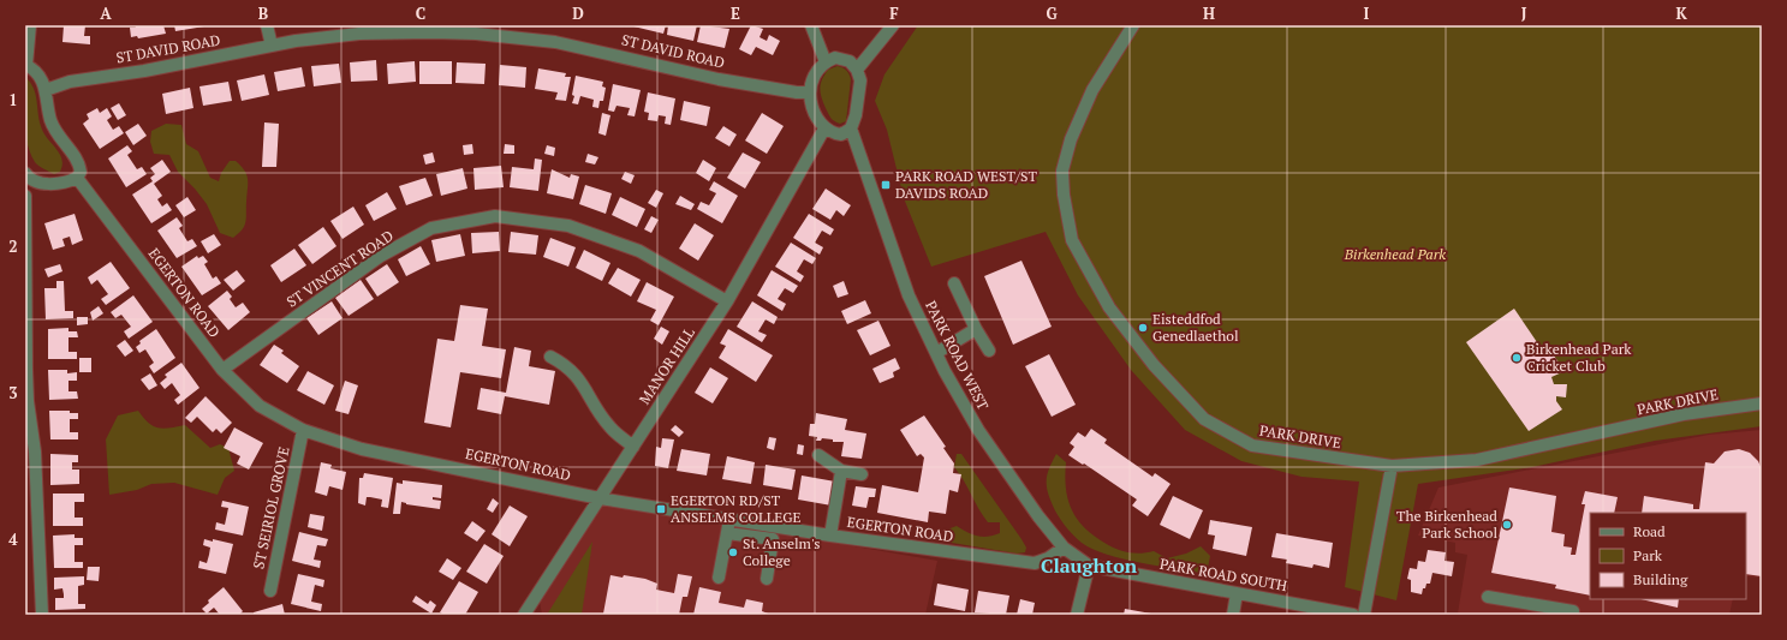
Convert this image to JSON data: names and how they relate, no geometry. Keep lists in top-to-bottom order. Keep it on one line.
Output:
{"streets":{"street":["ST DAVID ROAD","ST VINCENT ROAD","EGERTON ROAD","PARK ROAD WEST","MANOR HILL","PARK DRIVE","ST SEIRIOL GROVE","PARK ROAD SOUTH"]},"crossings":[["ST DAVID ROAD","PARK ROAD WEST"],["ST DAVID ROAD","MANOR HILL"],["ST VINCENT ROAD","EGERTON ROAD"],["ST VINCENT ROAD","MANOR HILL"],["EGERTON ROAD","PARK ROAD WEST"],["EGERTON ROAD","MANOR HILL"],["EGERTON ROAD","ST SEIRIOL GROVE"],["PARK ROAD WEST","MANOR HILL"],["PARK ROAD WEST","PARK ROAD SOUTH"]],"districts":["Claughton"],"parks":["Birkenhead Park"],"places":{"transit":["PARK ROAD WEST/ST DAVIDS ROAD","EGERTON RD/ST ANSELMS COLLEGE"],"other":["Eisteddfod Genedlaethol","Birkenhead Park Cricket Club","The Birkenhead Park School","St. Anselm's College"]},"legend":["Road","Park","Building"],"grid":{"columns":["A","B","C","D","E","F","G","H","I","J","K"],"rows":["1","2","3","4"]}}
